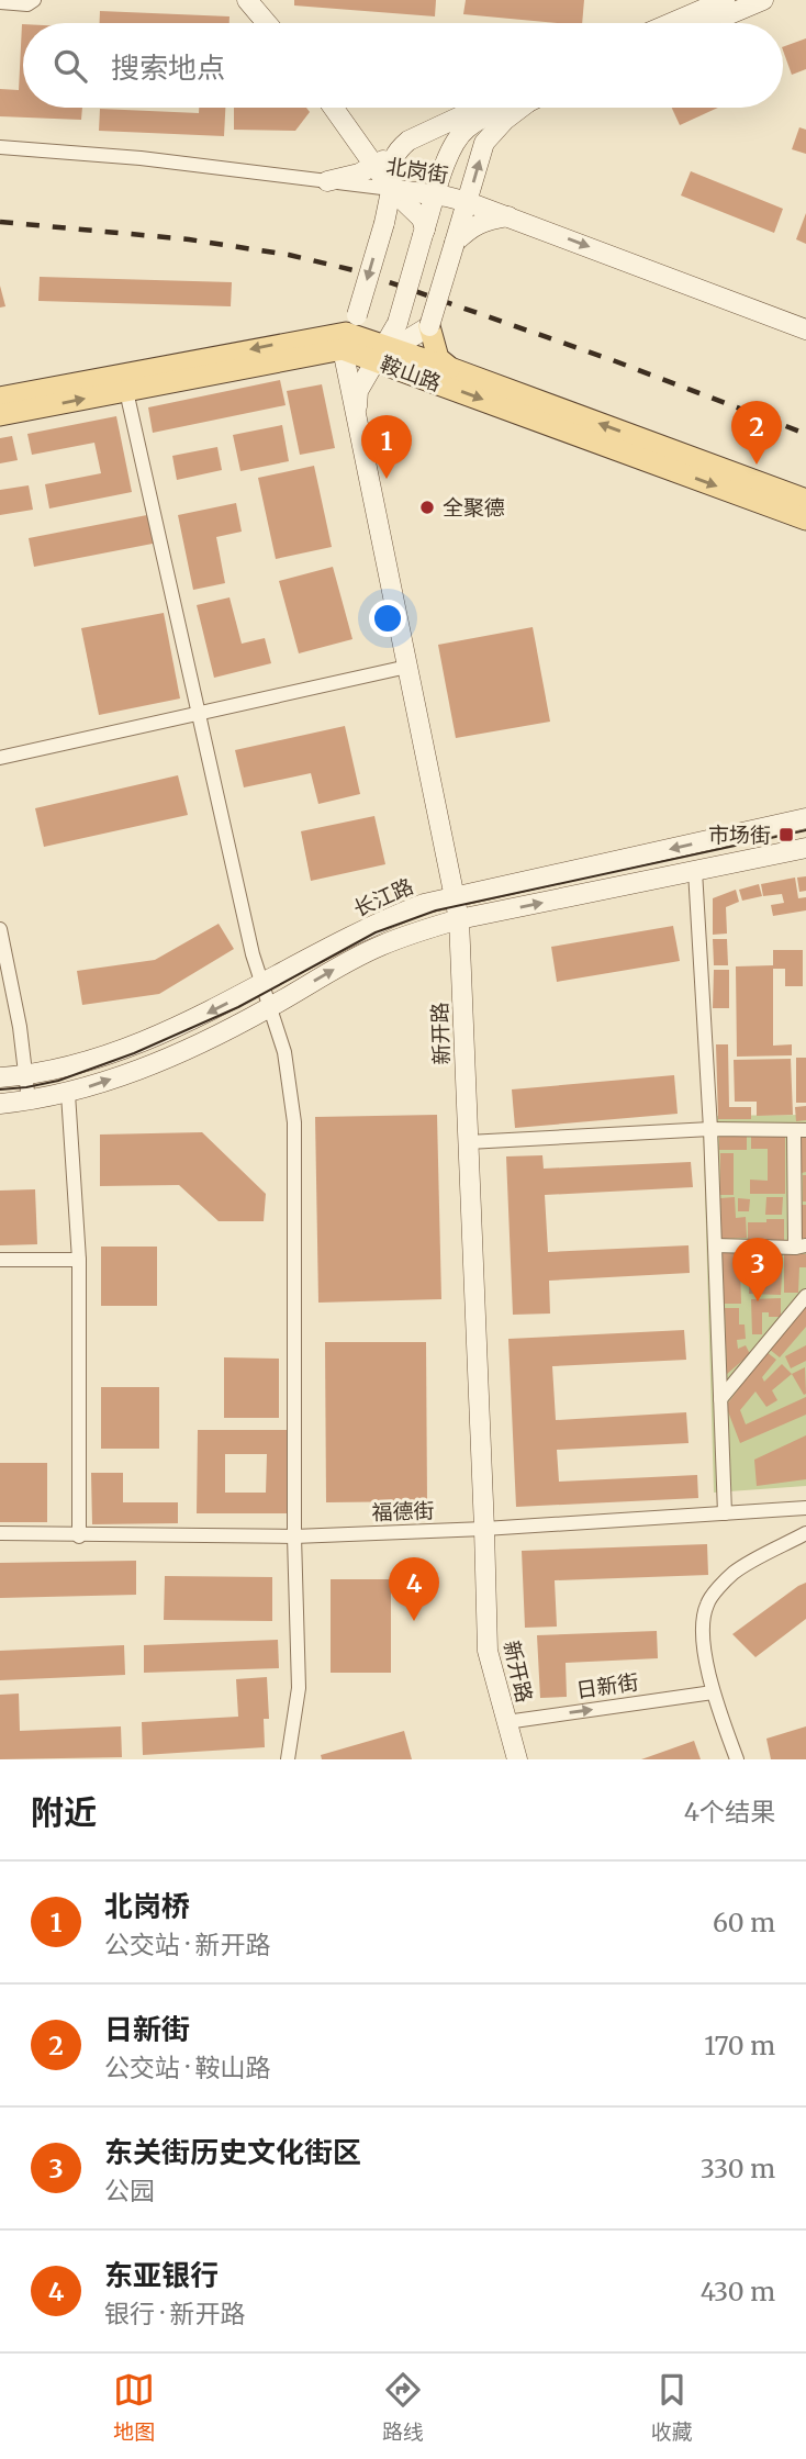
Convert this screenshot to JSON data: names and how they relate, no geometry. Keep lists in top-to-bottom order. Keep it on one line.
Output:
{"streets":{"main road":["北岗街","鞍山路","长江路","新开路"],"street":["福德街","日新街"]},"crossings":[["鞍山路","新开路"],["长江路","新开路"],["新开路","福德街"],["新开路","日新街"]],"one_way":["北岗街","日新街"],"places":{"other":["全聚德"],"transit":["市场街"]},"page":{"search":"搜索地点","pins":["2","1","3","4"],"heading":["附近","4个结果"],"list":[{"mark":"1","name":"北岗桥","note":"公交站 · 新开路","value":"60 m"},{"mark":"2","name":"日新街","note":"公交站 · 鞍山路","value":"170 m"},{"mark":"3","name":"东关街历史文化街区","note":"公园","value":"330 m"},{"mark":"4","name":"东亚银行","note":"银行 · 新开路","value":"430 m"}],"nav":["地图","路线","收藏"]}}
